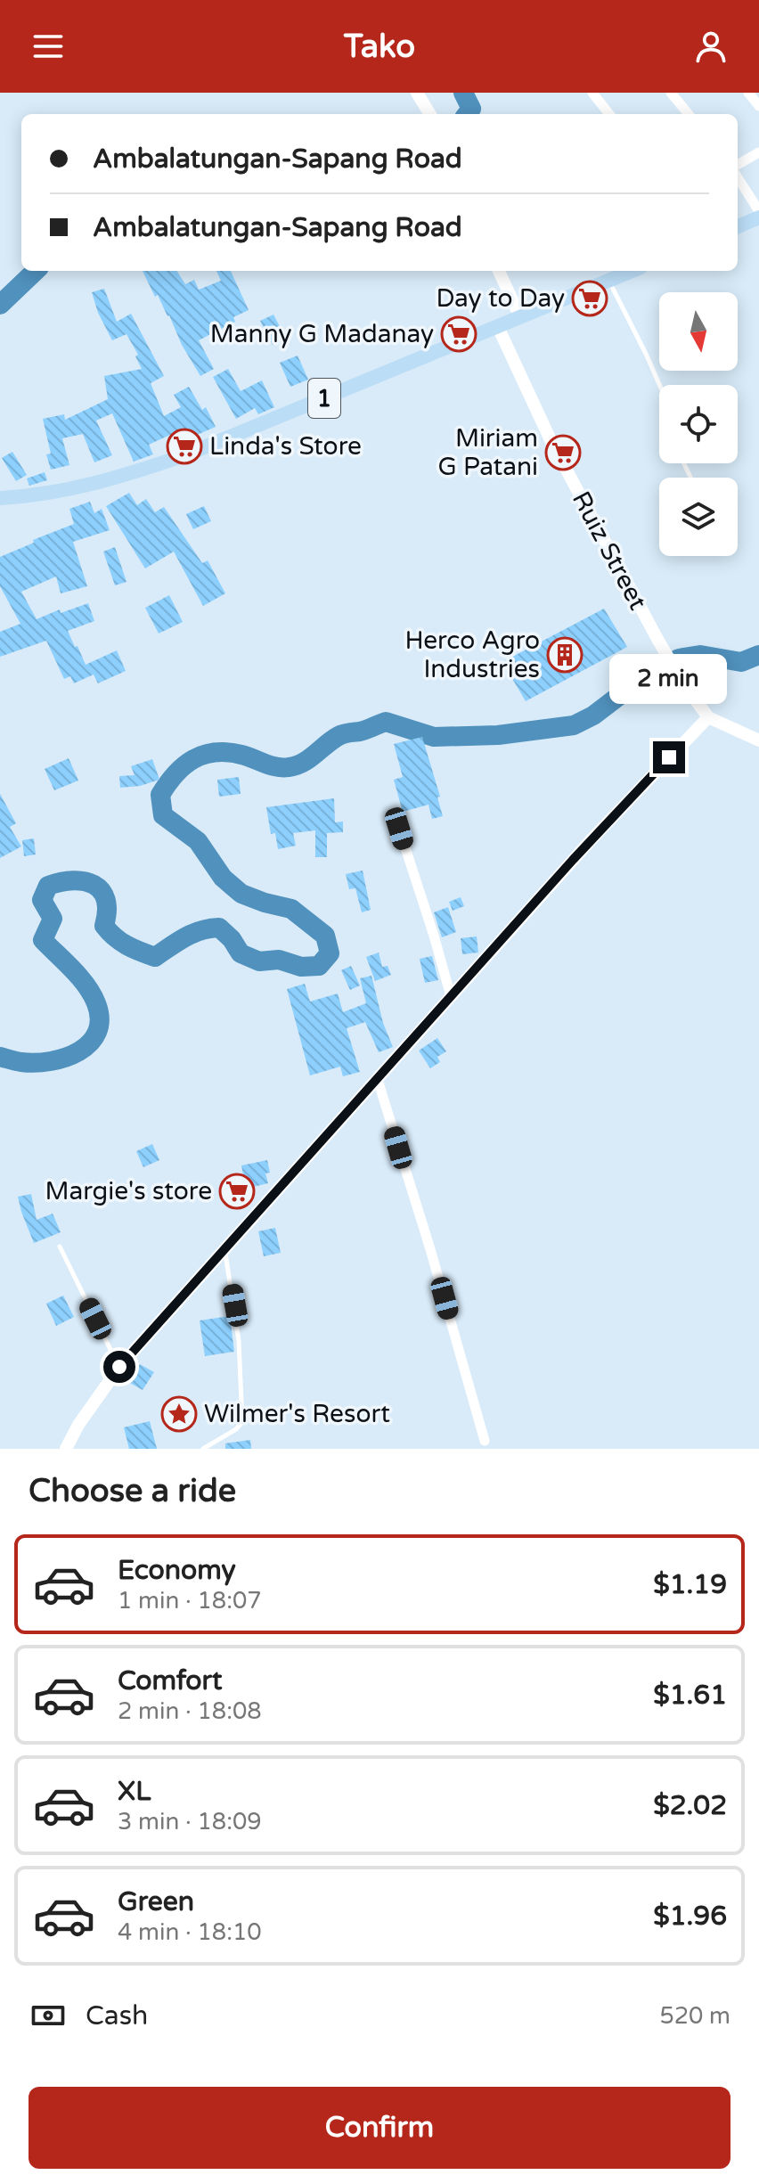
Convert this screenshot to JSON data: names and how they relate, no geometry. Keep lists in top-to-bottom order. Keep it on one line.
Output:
{"streets":{"main road":["1"],"street":["Ruiz Street"]},"crossings":[["1","Ruiz Street"]],"places":{"supermarket":["Day to Day","Manny G Madanay","Linda's Store","Miriam G Patani","Margie's store"],"building":["Herco Agro Industries"],"place":["Wilmer's Resort"]},"north":"bottom","page":{"header":"Tako","banner":["Ambalatungan-Sapang Road","Ambalatungan-Sapang Road"],"bubble":"2 min","heading":"Choose a ride","list":[{"name":"Economy","note":"1 min · 18:07","value":"$1.19"},{"name":"Comfort","note":"2 min · 18:08","value":"$1.61"},{"name":"XL","note":"3 min · 18:09","value":"$2.02"},{"name":"Green","note":"4 min · 18:10","value":"$1.96"}],"pay":["Cash","520 m"],"buttons":"Confirm"}}
